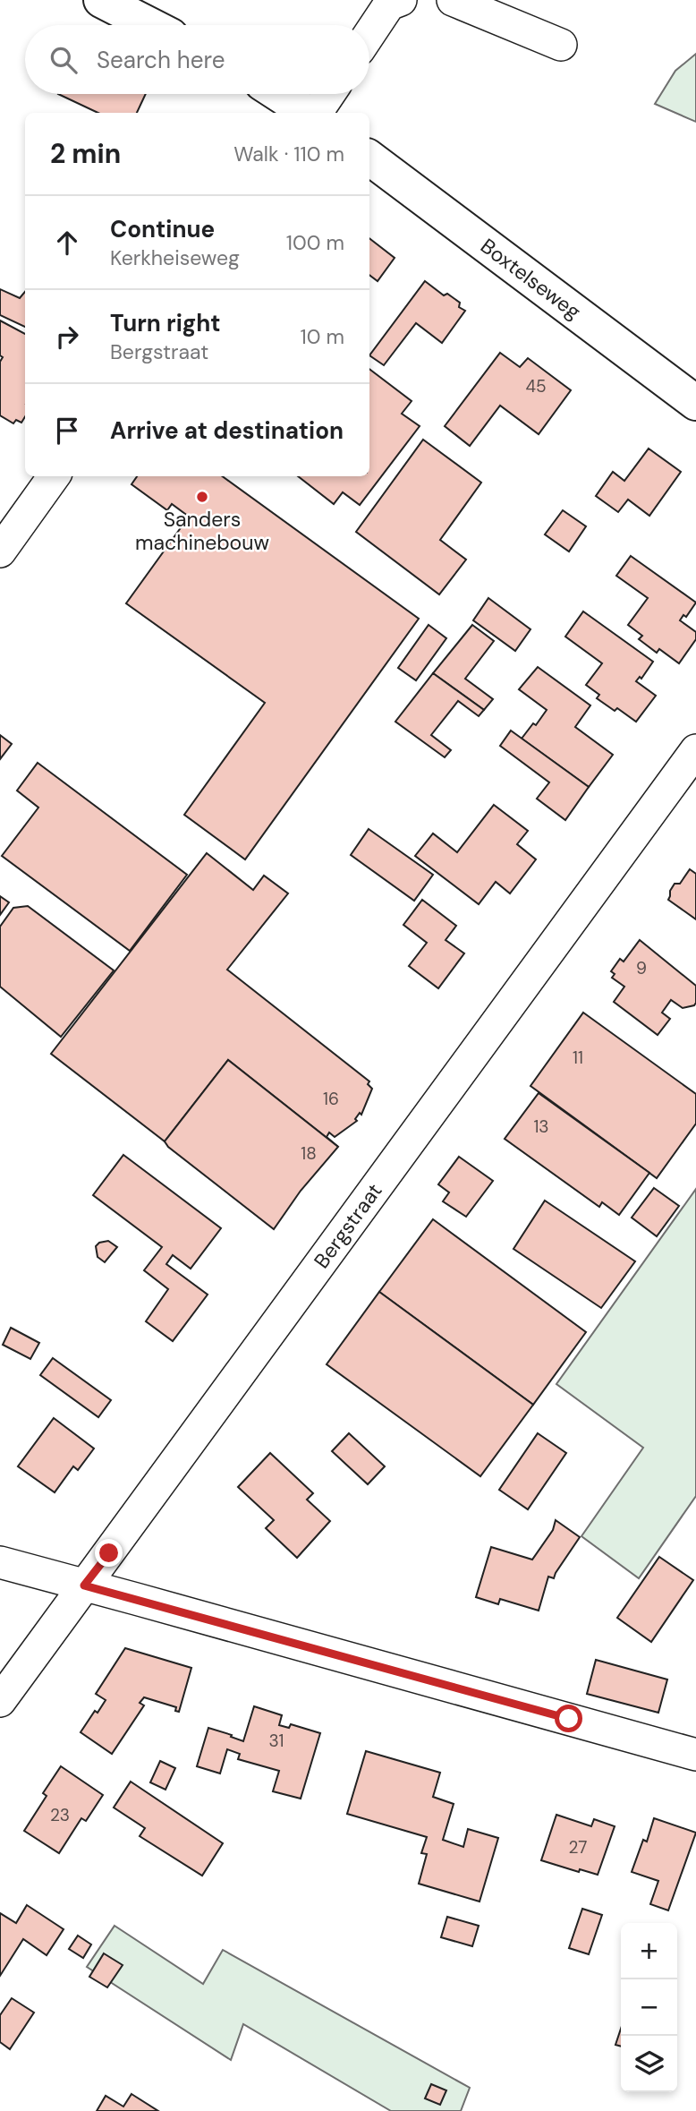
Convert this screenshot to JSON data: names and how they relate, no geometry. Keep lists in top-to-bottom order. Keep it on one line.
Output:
{"streets":{"street":["Boxtelseweg","Bergstraat"]},"places":["Sanders machinebouw"],"house_numbers":["45","9","11","16","13","18","31","23","27"],"page":{"search":"Search here","heading":["2 min","Walk · 110 m"],"list":[["Continue","Kerkheiseweg","100 m"],["Turn right","Bergstraat","10 m"],"Arrive at destination"],"map_buttons":["+","−"]}}
